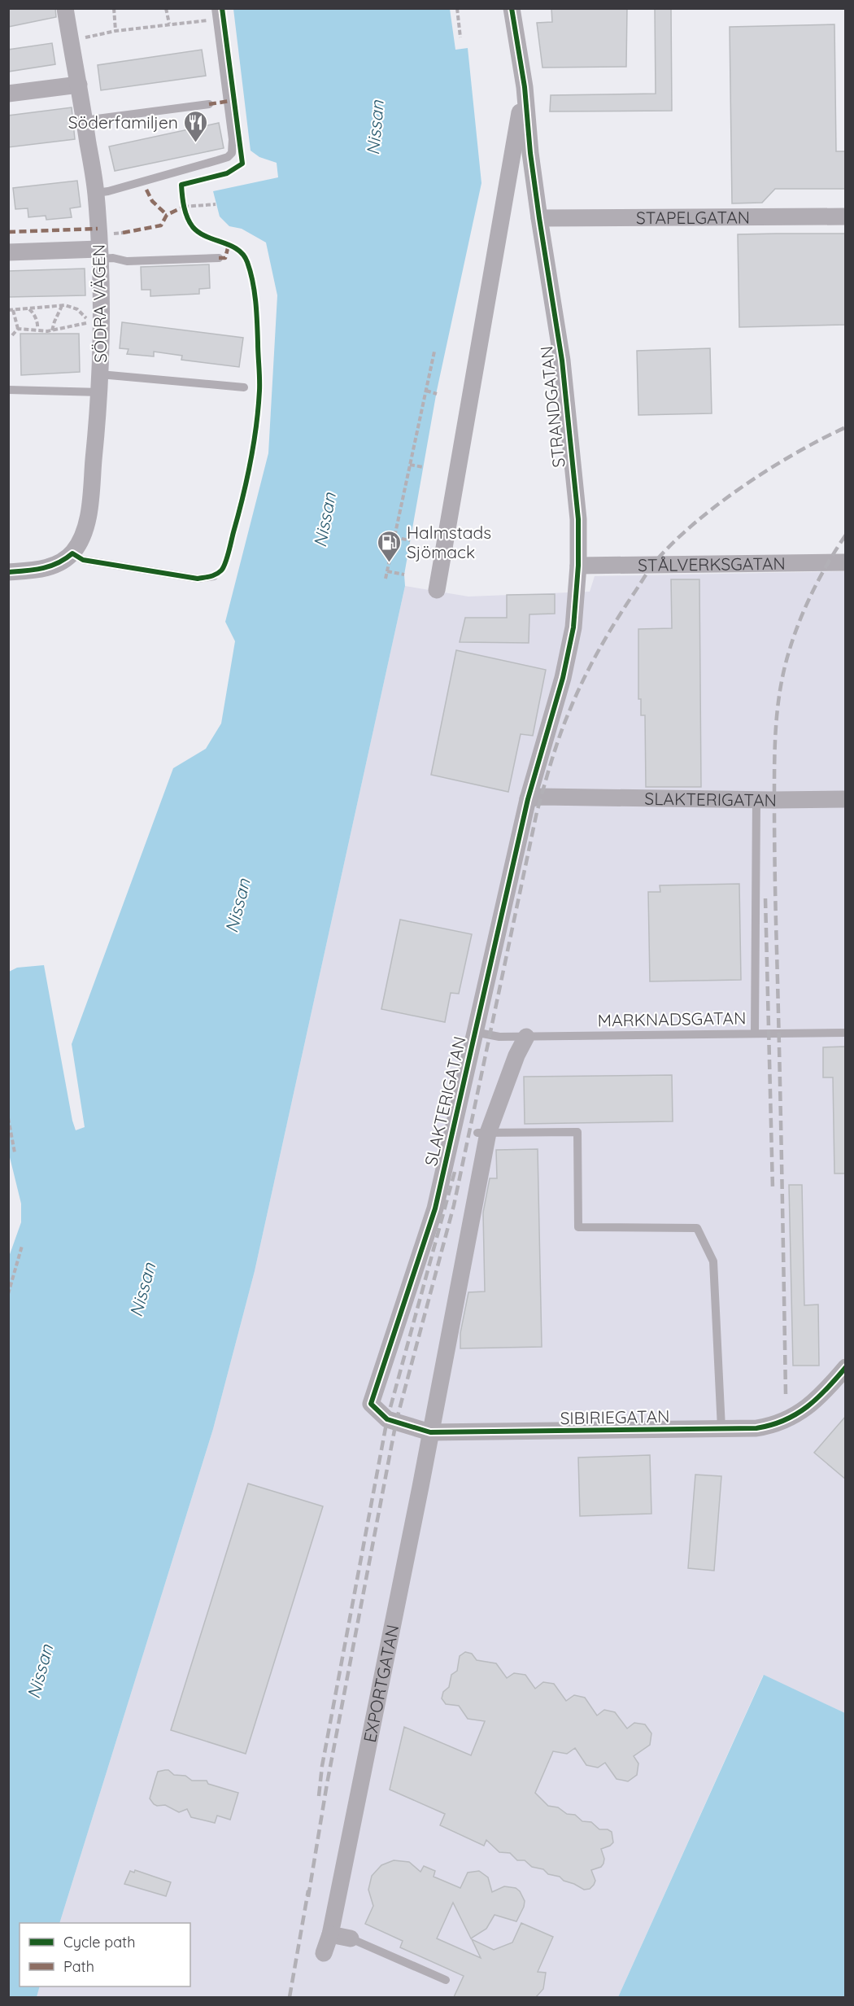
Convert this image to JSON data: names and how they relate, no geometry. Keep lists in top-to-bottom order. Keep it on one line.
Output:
{"streets":{"street":["STAPELGATAN","SÖDRA VÄGEN","STRANDGATAN","STÅLVERKSGATAN","SLAKTERIGATAN","SIBIRIEGATAN","EXPORTGATAN"],"lane":["MARKNADSGATAN"]},"crossings":[["STAPELGATAN","STRANDGATAN"],["STRANDGATAN","STÅLVERKSGATAN"],["STRANDGATAN","SLAKTERIGATAN"],["SLAKTERIGATAN","MARKNADSGATAN"],["SLAKTERIGATAN","SIBIRIEGATAN"],["MARKNADSGATAN","EXPORTGATAN"],["SIBIRIEGATAN","EXPORTGATAN"]],"water":["Nissan"],"places":{"restaurant":["Söderfamiljen"],"fuel station":["Halmstads Sjömack"]},"legend":["Cycle path","Path"]}
